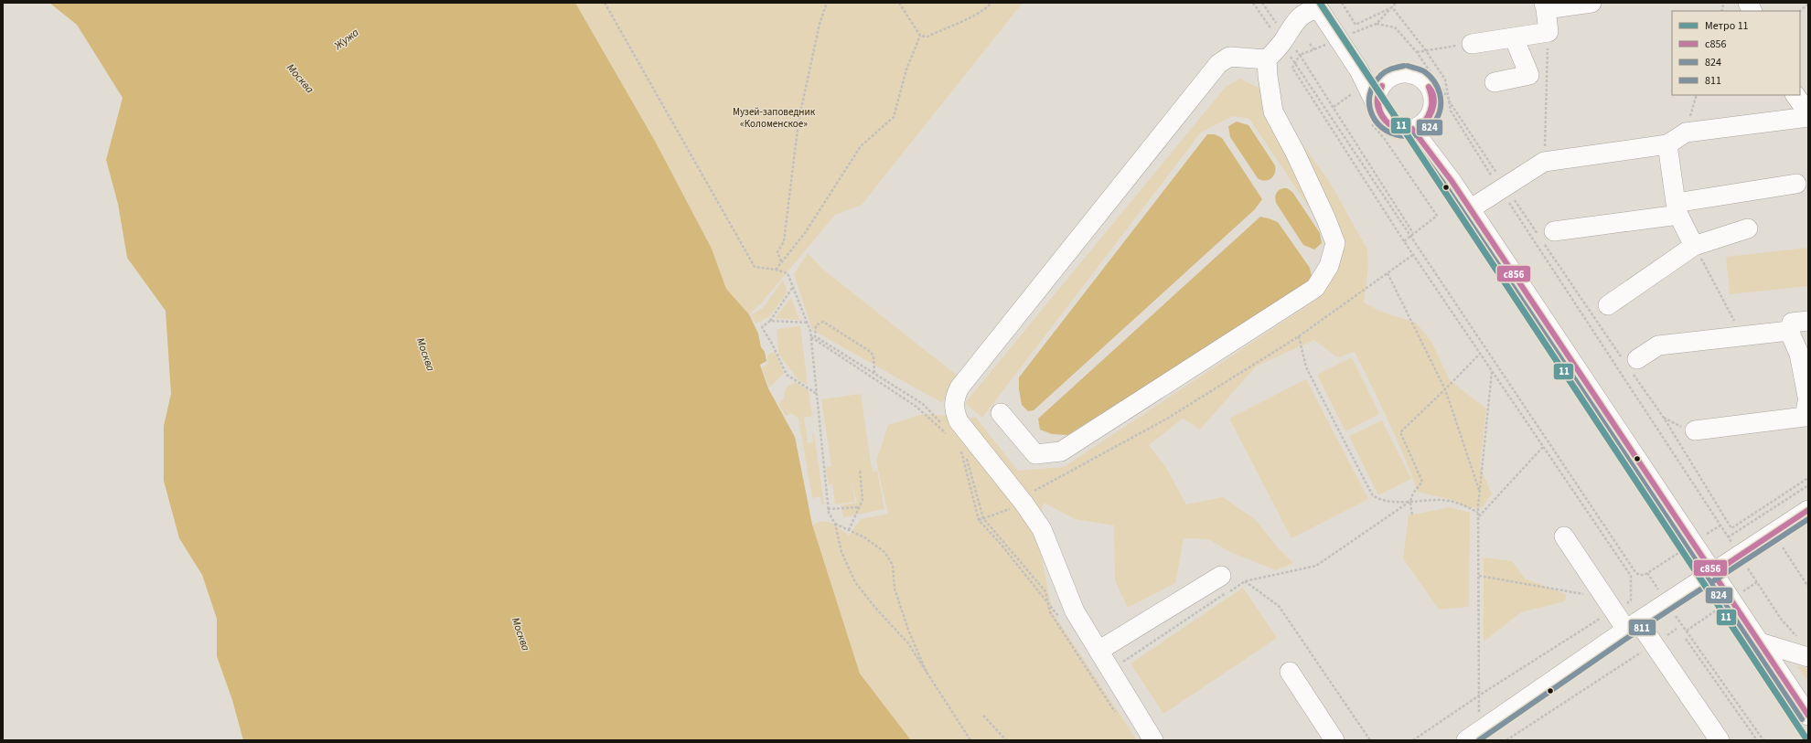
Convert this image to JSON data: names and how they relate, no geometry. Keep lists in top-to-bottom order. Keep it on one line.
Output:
{"water":["Жужа","Москва"],"parks":["Музей-заповедник «Коломенское»"],"lines":["metro line 11","transit line 824","transit line с856","transit line 811"],"legend":["Метро 11","с856","824","811"]}
